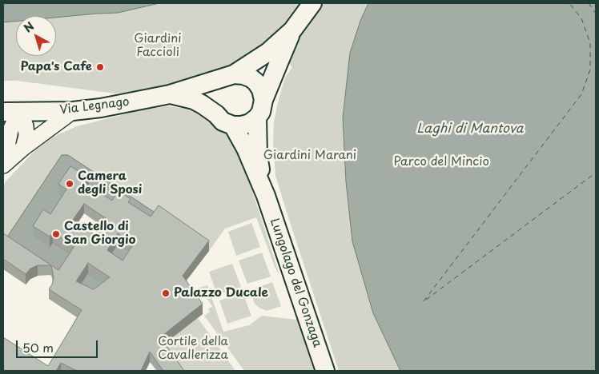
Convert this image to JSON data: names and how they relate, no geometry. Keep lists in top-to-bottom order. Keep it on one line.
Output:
{"streets":{"main road":["Via Legnago","Lungolago del Gonzaga"]},"crossings":[["Via Legnago","Lungolago del Gonzaga"]],"water":["Laghi di Mantova"],"parks":["Giardini Faccioli","Giardini Marani","Parco del Mincio","Cortile della Cavallerizza"],"places":["Papa's Cafe","Camera degli Sposi","Castello di San Giorgio","Palazzo Ducale"],"scale_bar":"50 m","north":"top left"}
